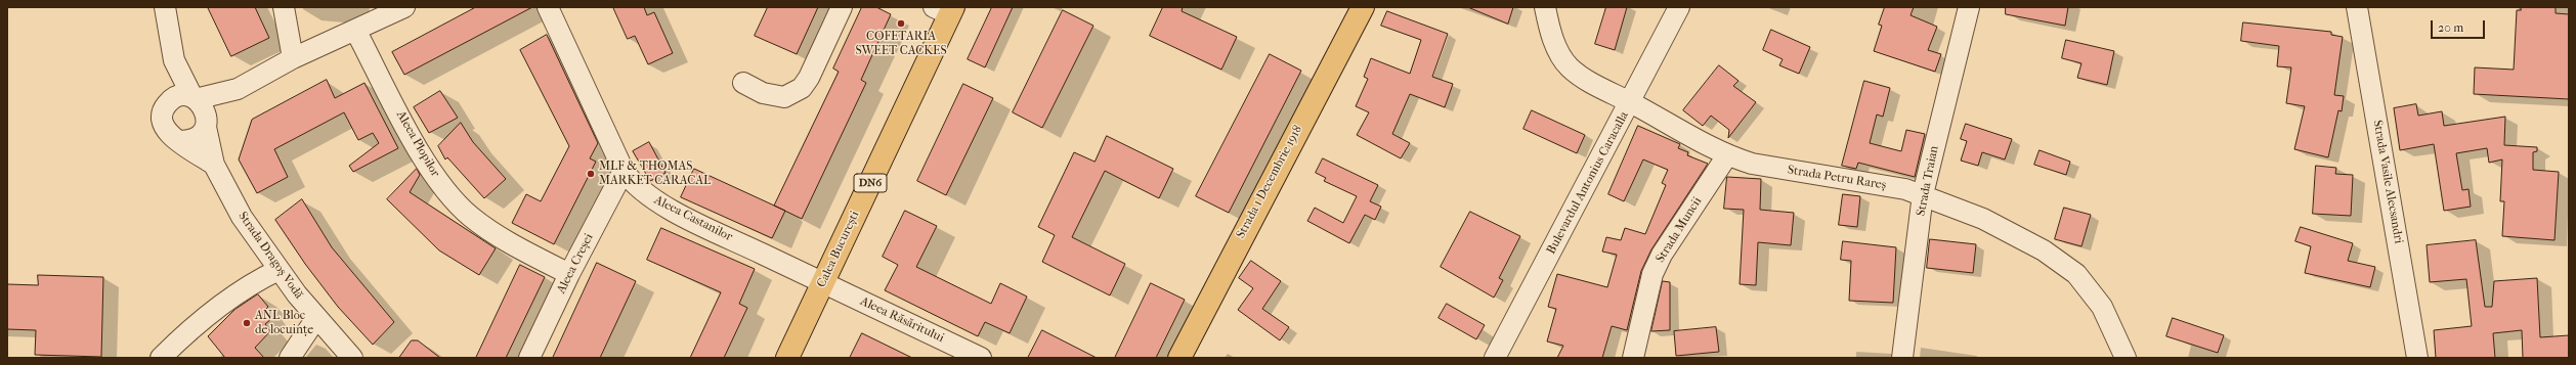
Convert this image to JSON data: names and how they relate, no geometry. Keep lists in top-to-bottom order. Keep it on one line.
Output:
{"streets":{"main road":["Strada 1 Decembrie 1918","DN6","Calea București"],"street":["Aleea Plopilor","Strada Petru Rareș","Strada Traian","Strada Vasile Alecsandri","Bulevardul Antonius Caracalla","Aleea Castanilor","Strada Muncii","Strada Dragoș Vodă","Aleea Creșei","Aleea Răsăritului"]},"crossings":[["Aleea Plopilor","Aleea Creșei"],["Strada Petru Rareș","Strada Traian"],["Strada Petru Rareș","Bulevardul Antonius Caracalla"],["Strada Petru Rareș","Strada Muncii"],["Aleea Castanilor","Calea București"],["Aleea Castanilor","Aleea Creșei"],["Aleea Castanilor","Aleea Răsăritului"],["Calea București","Aleea Răsăritului"]],"places":["COFETARIA SWEET CACKES","MLF & THOMAS MARKET CARACAL","ANL Bloc de locuințe"],"scale_bar":"20 m"}
